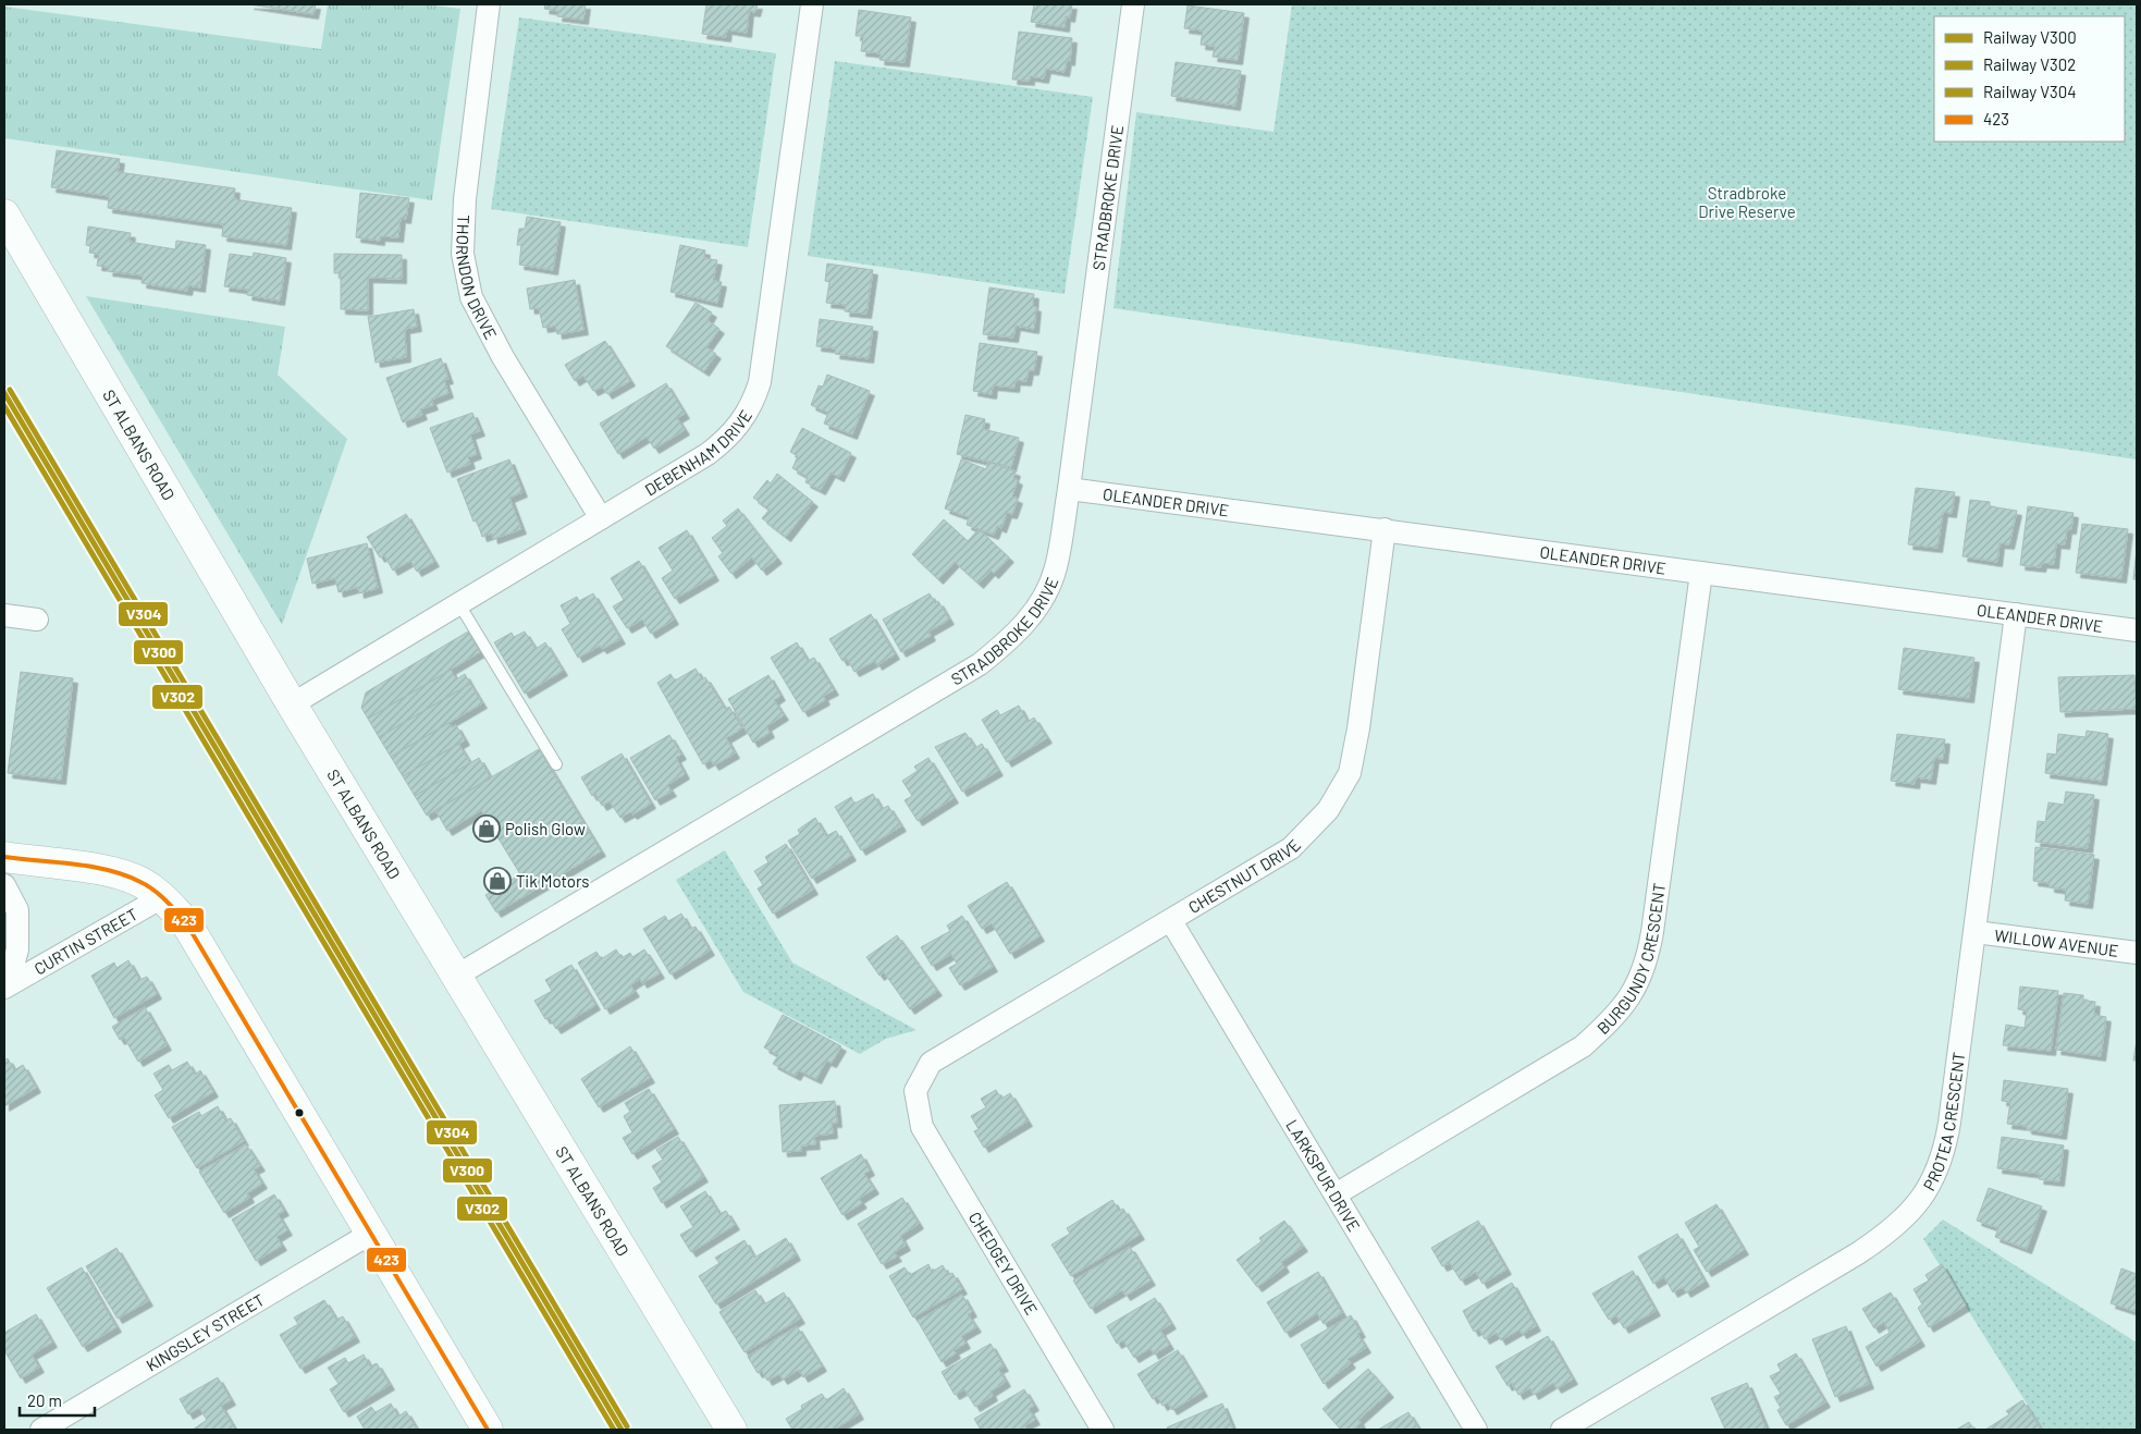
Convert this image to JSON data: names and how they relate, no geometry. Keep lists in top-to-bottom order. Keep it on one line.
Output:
{"streets":{"main road":["ST ALBANS ROAD"],"street":["STRADBROKE DRIVE","THORNDON DRIVE","DEBENHAM DRIVE","OLEANDER DRIVE","CHESTNUT DRIVE","CURTIN STREET","WILLOW AVENUE","BURGUNDY CRESCENT","PROTEA CRESCENT","LARKSPUR DRIVE","CHEDGEY DRIVE","KINGSLEY STREET"]},"crossings":[["STRADBROKE DRIVE","ST ALBANS ROAD"],["STRADBROKE DRIVE","OLEANDER DRIVE"],["THORNDON DRIVE","DEBENHAM DRIVE"],["ST ALBANS ROAD","DEBENHAM DRIVE"],["OLEANDER DRIVE","CHESTNUT DRIVE"],["OLEANDER DRIVE","BURGUNDY CRESCENT"],["OLEANDER DRIVE","PROTEA CRESCENT"],["CHESTNUT DRIVE","LARKSPUR DRIVE"],["CHESTNUT DRIVE","CHEDGEY DRIVE"],["WILLOW AVENUE","PROTEA CRESCENT"],["BURGUNDY CRESCENT","LARKSPUR DRIVE"]],"parks":["Stradbroke Drive Reserve"],"places":{"shop":["Polish Glow","Tik Motors"]},"lines":["rail line V304","rail line V300","rail line V302","transit line 423"],"legend":["Railway V300","Railway V302","Railway V304","423"],"scale_bar":"20 m"}
